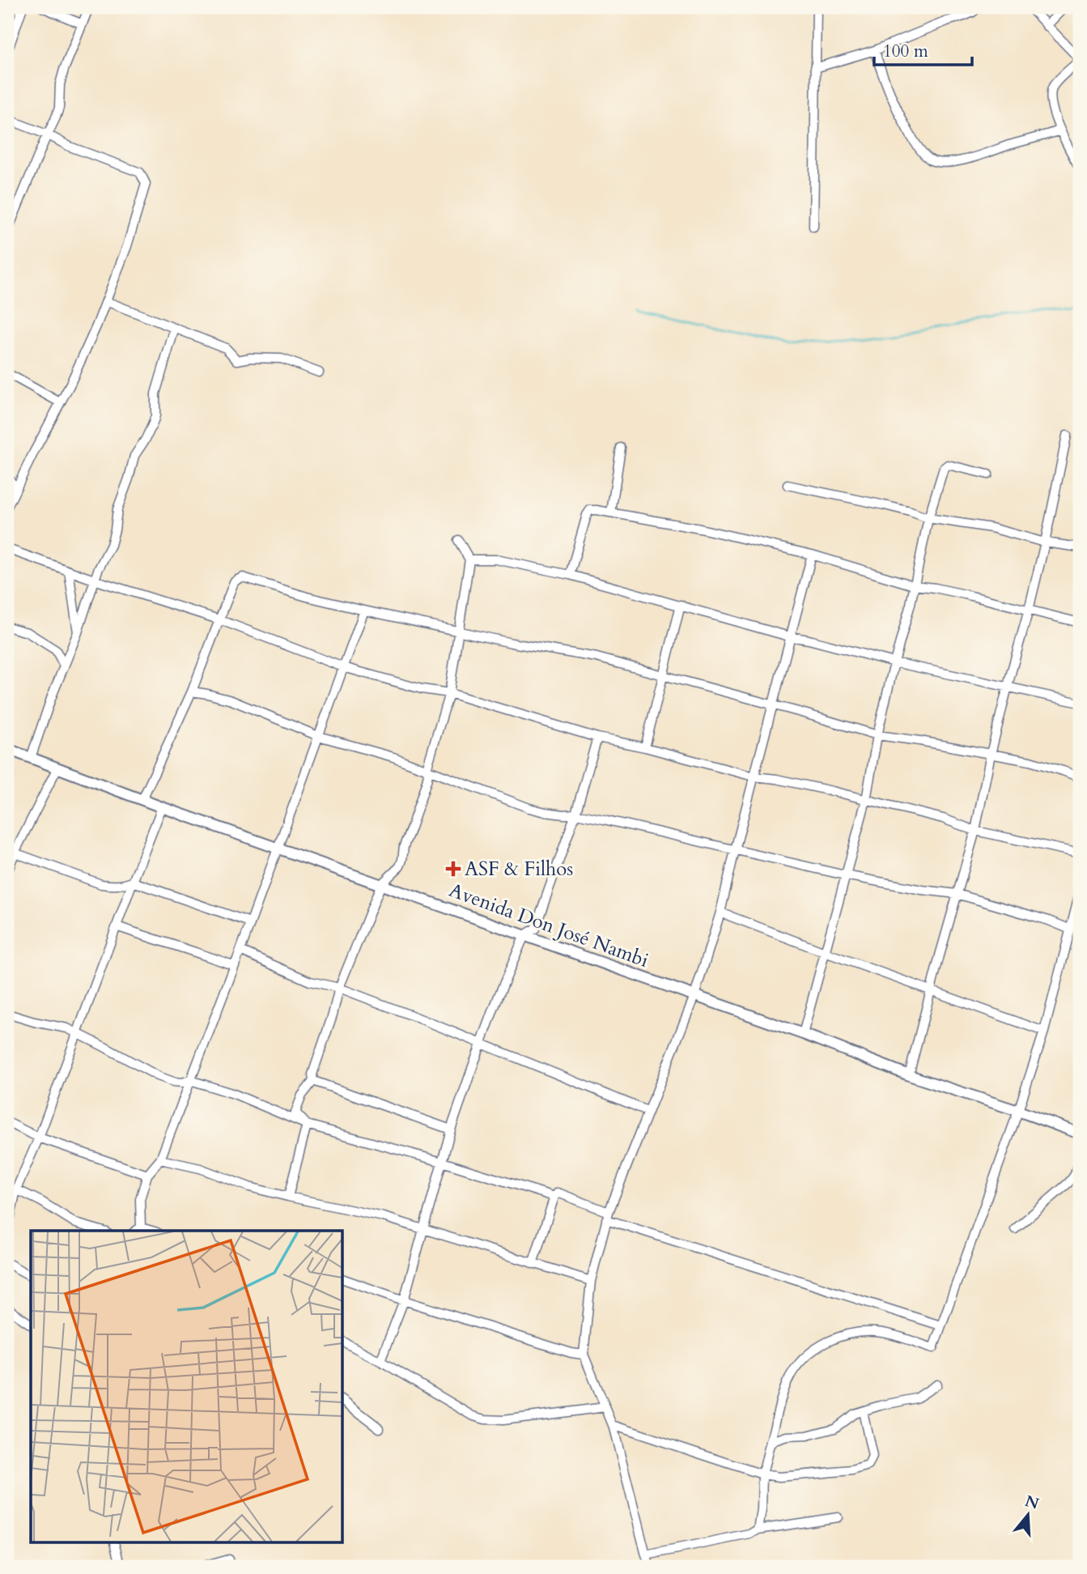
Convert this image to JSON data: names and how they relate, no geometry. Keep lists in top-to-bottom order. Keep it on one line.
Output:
{"streets":{"street":["Avenida Don José Nambi"]},"places":{"health":["ASF & Filhos"]},"scale_bar":"100 m","north":"top"}
